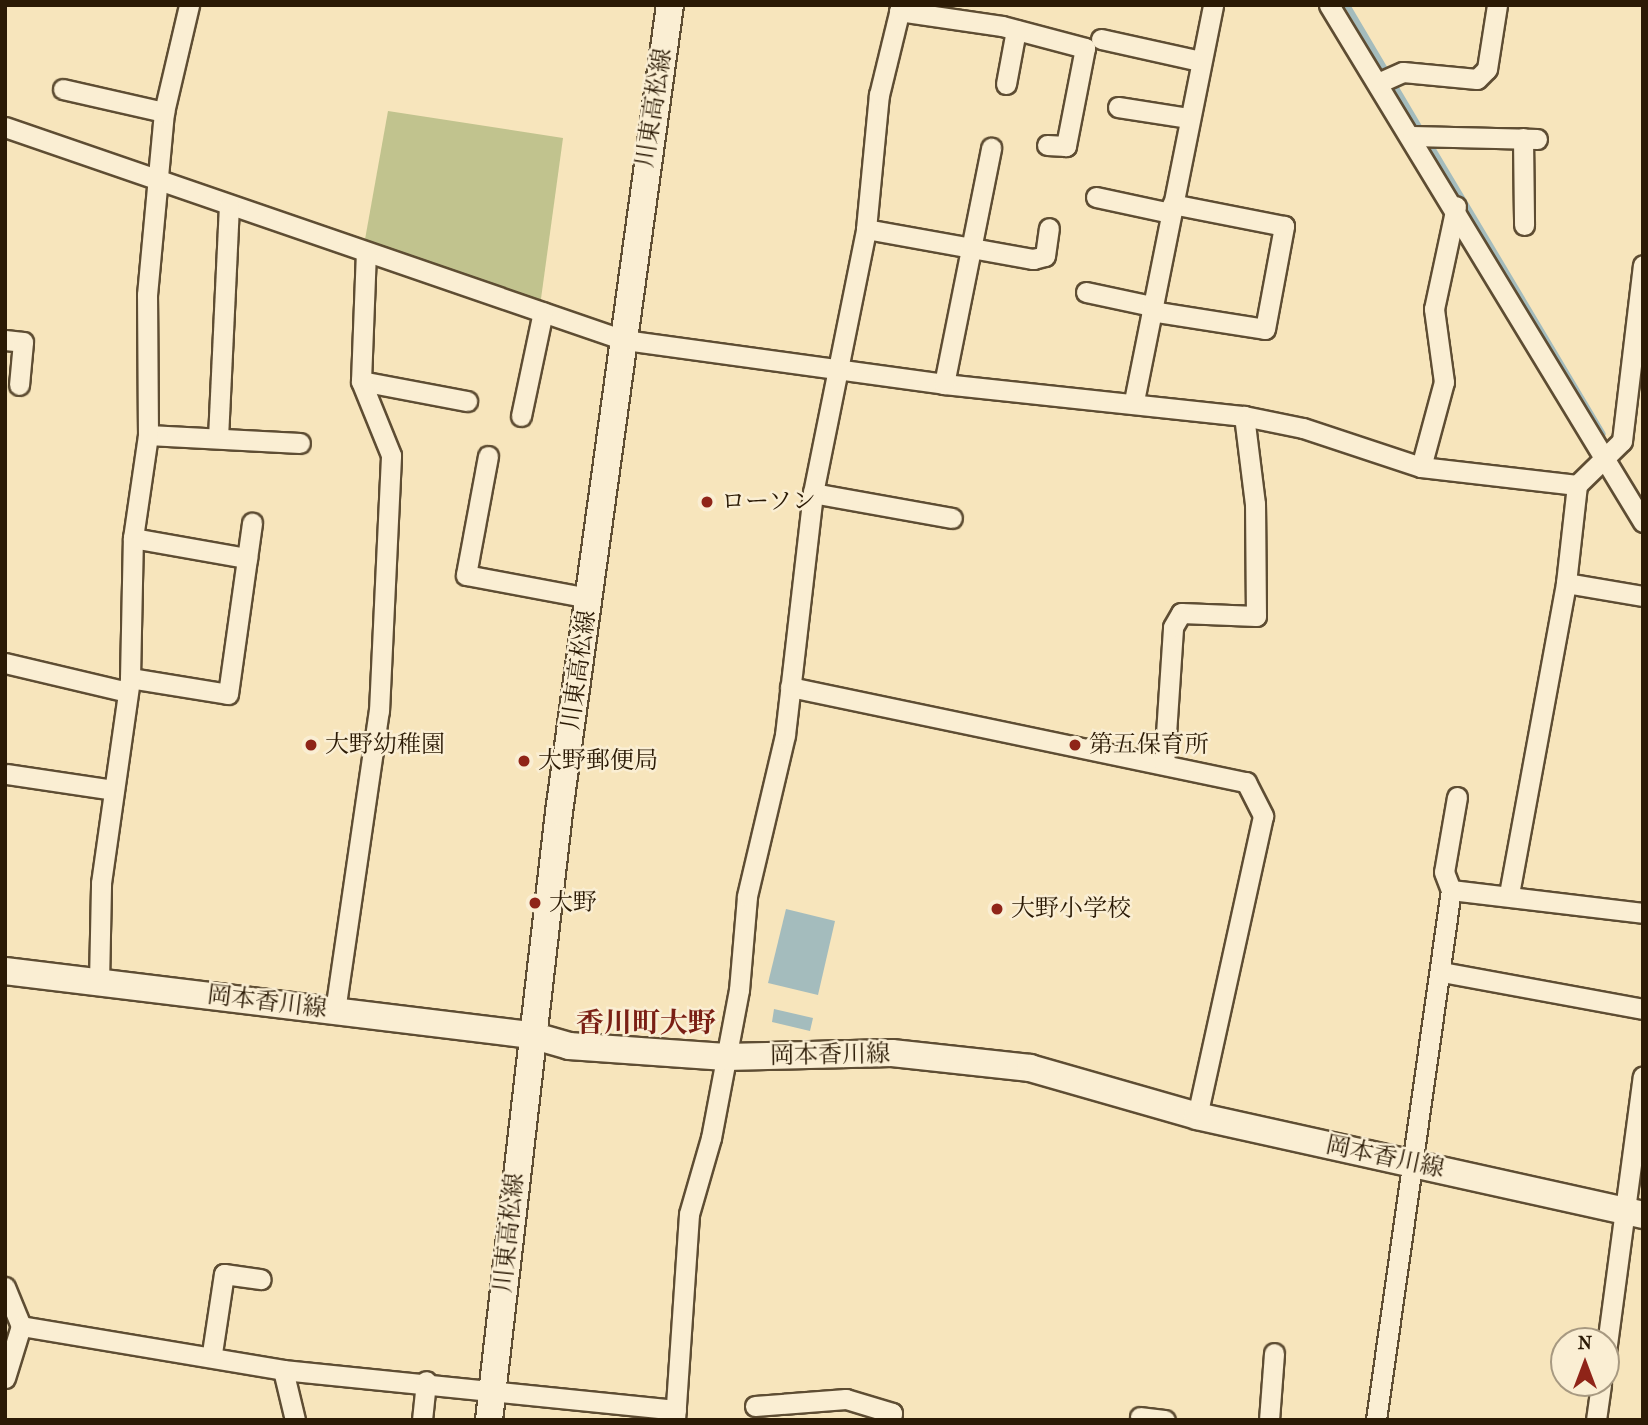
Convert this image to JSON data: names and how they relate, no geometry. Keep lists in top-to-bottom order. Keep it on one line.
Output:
{"streets":{"main road":["川東高松線","岡本香川線"]},"crossings":[["川東高松線","岡本香川線"]],"districts":["香川町大野"],"places":["ローソン","大野幼稚園","第五保育所","大野郵便局","大野","大野小学校"],"north":"top"}
